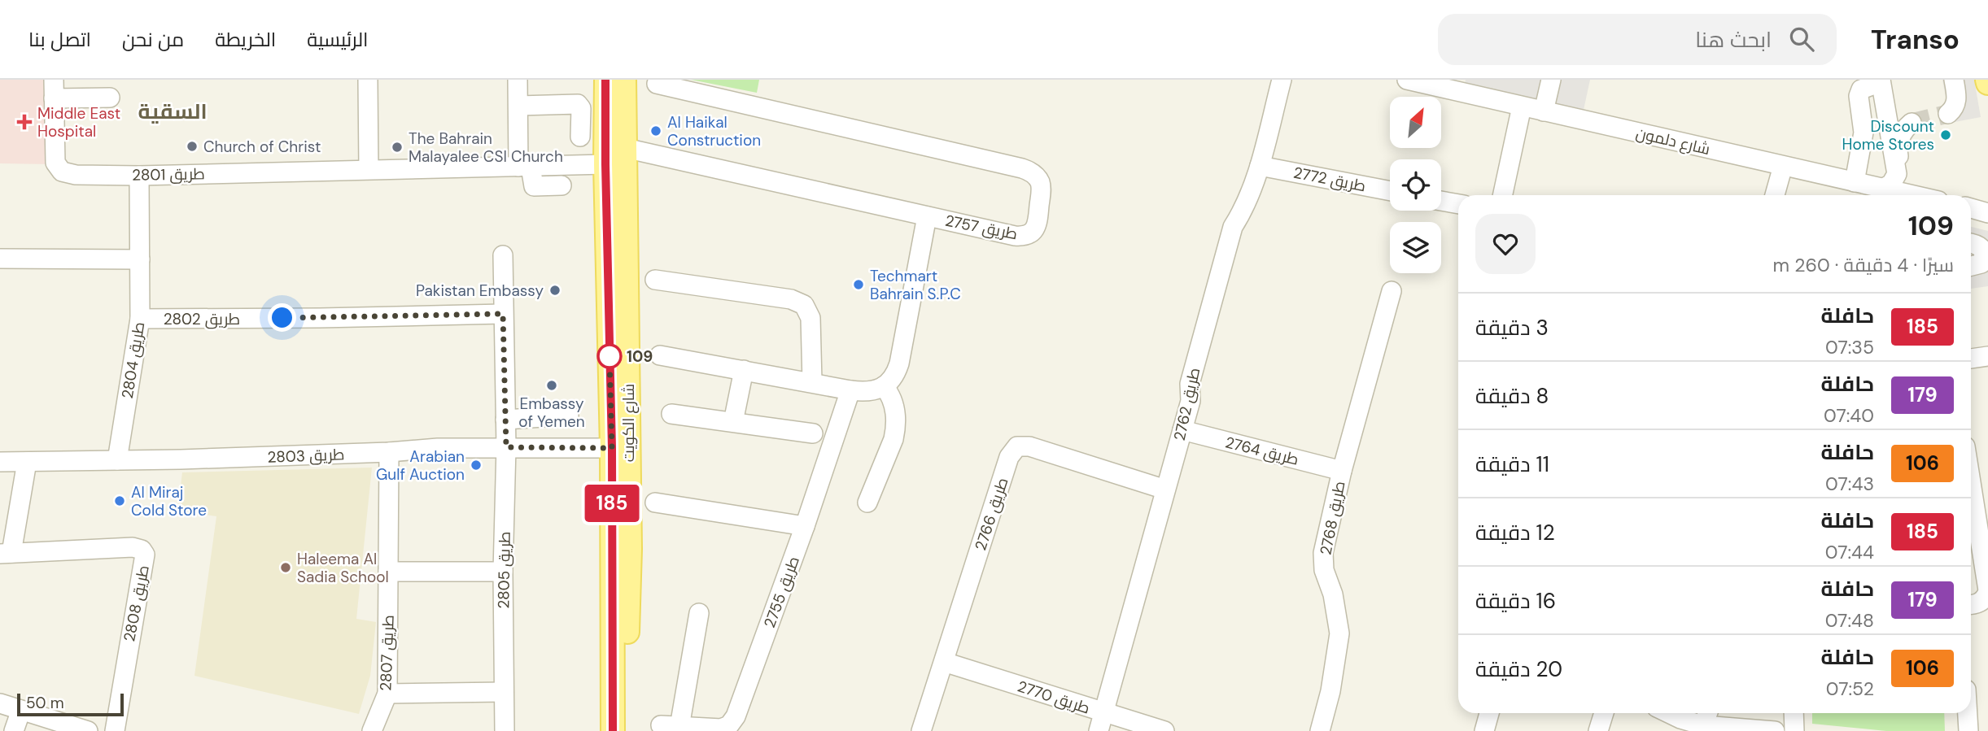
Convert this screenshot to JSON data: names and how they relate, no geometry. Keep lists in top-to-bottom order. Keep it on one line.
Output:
{"streets":{"main road":["شارع الكويت"],"street":["شارع دلمون","طريق 2801","طريق 2772","طريق 2757","طريق 2802","طريق 2804","طريق 2762","طريق 2764","طريق 2803","طريق 2766","طريق 2768","طريق 2805","طريق 2755","طريق 2808","طريق 2807","طريق 2770"]},"crossings":[["طريق 2801","طريق 2804"],["طريق 2801","شارع الكويت"],["طريق 2772","طريق 2762"],["طريق 2757","شارع الكويت"],["طريق 2802","طريق 2804"],["طريق 2804","طريق 2803"],["طريق 2762","طريق 2764"],["طريق 2762","طريق 2766"],["طريق 2762","طريق 2770"],["شارع الكويت","طريق 2803"],["طريق 2764","طريق 2768"],["طريق 2803","طريق 2805"],["طريق 2803","طريق 2807"],["طريق 2766","طريق 2770"]],"districts":["السقية"],"places":{"health":["Middle East Hospital"],"other":["Al Haikal Construction","Discount Home Stores","Church of Christ","The Bahrain Malayalee CSI Church","Techmart Bahrain S.P.C","Pakistan Embassy","109","Embassy of Yemen","Arabian Gulf Auction","Al Miraj Cold Store","Haleema Al Sadia School"]},"lines":["bus line 185"],"scale_bar":"50 m","north":"top right","page":{"header":"Transo","search":"ابحث هنا","nav":["الرئيسية","الخريطة","من نحن","اتصل بنا"],"on_map":"185","heading":["109","سيرًا · 4 دقيقة · 260 m"],"list":[{"mark":"185","name":"حافلة","note":"07:35","value":"3 دقيقة"},{"mark":"179","name":"حافلة","note":"07:40","value":"8 دقيقة"},{"mark":"106","name":"حافلة","note":"07:43","value":"11 دقيقة"},{"mark":"185","name":"حافلة","note":"07:44","value":"12 دقيقة"},{"mark":"179","name":"حافلة","note":"07:48","value":"16 دقيقة"},{"mark":"106","name":"حافلة","note":"07:52","value":"20 دقيقة"}],"scale":"50 m"}}
